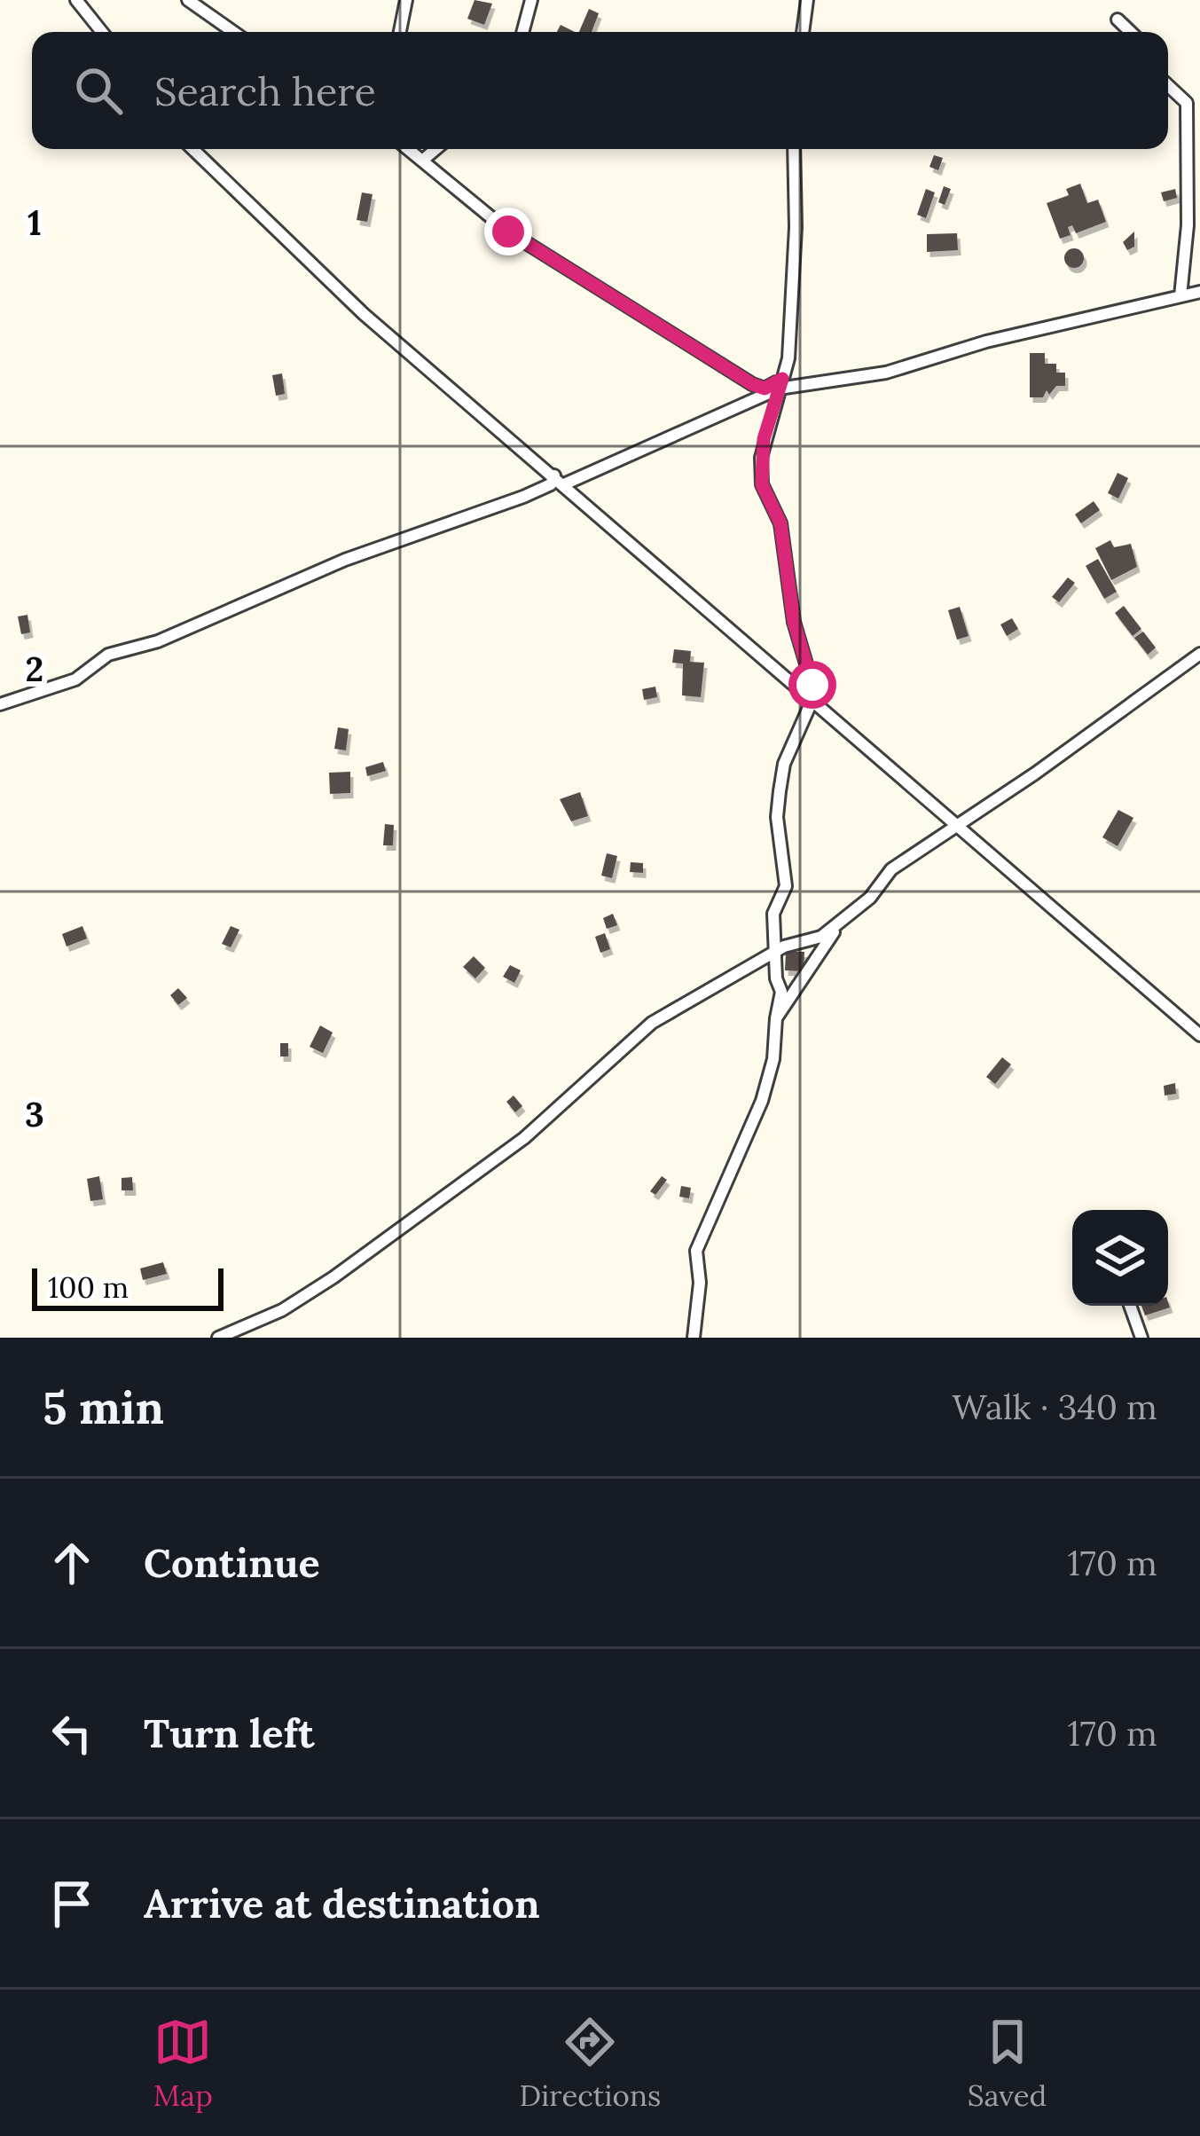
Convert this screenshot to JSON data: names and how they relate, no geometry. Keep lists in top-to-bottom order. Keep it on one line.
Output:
{"scale_bar":"100 m","page":{"search":"Search here","scale":"100 m","heading":["5 min","Walk · 340 m"],"list":[["Continue","170 m"],["Turn left","170 m"],"Arrive at destination"],"nav":["Map","Directions","Saved"]},"grid":{"rows":["1","2","3"]}}
